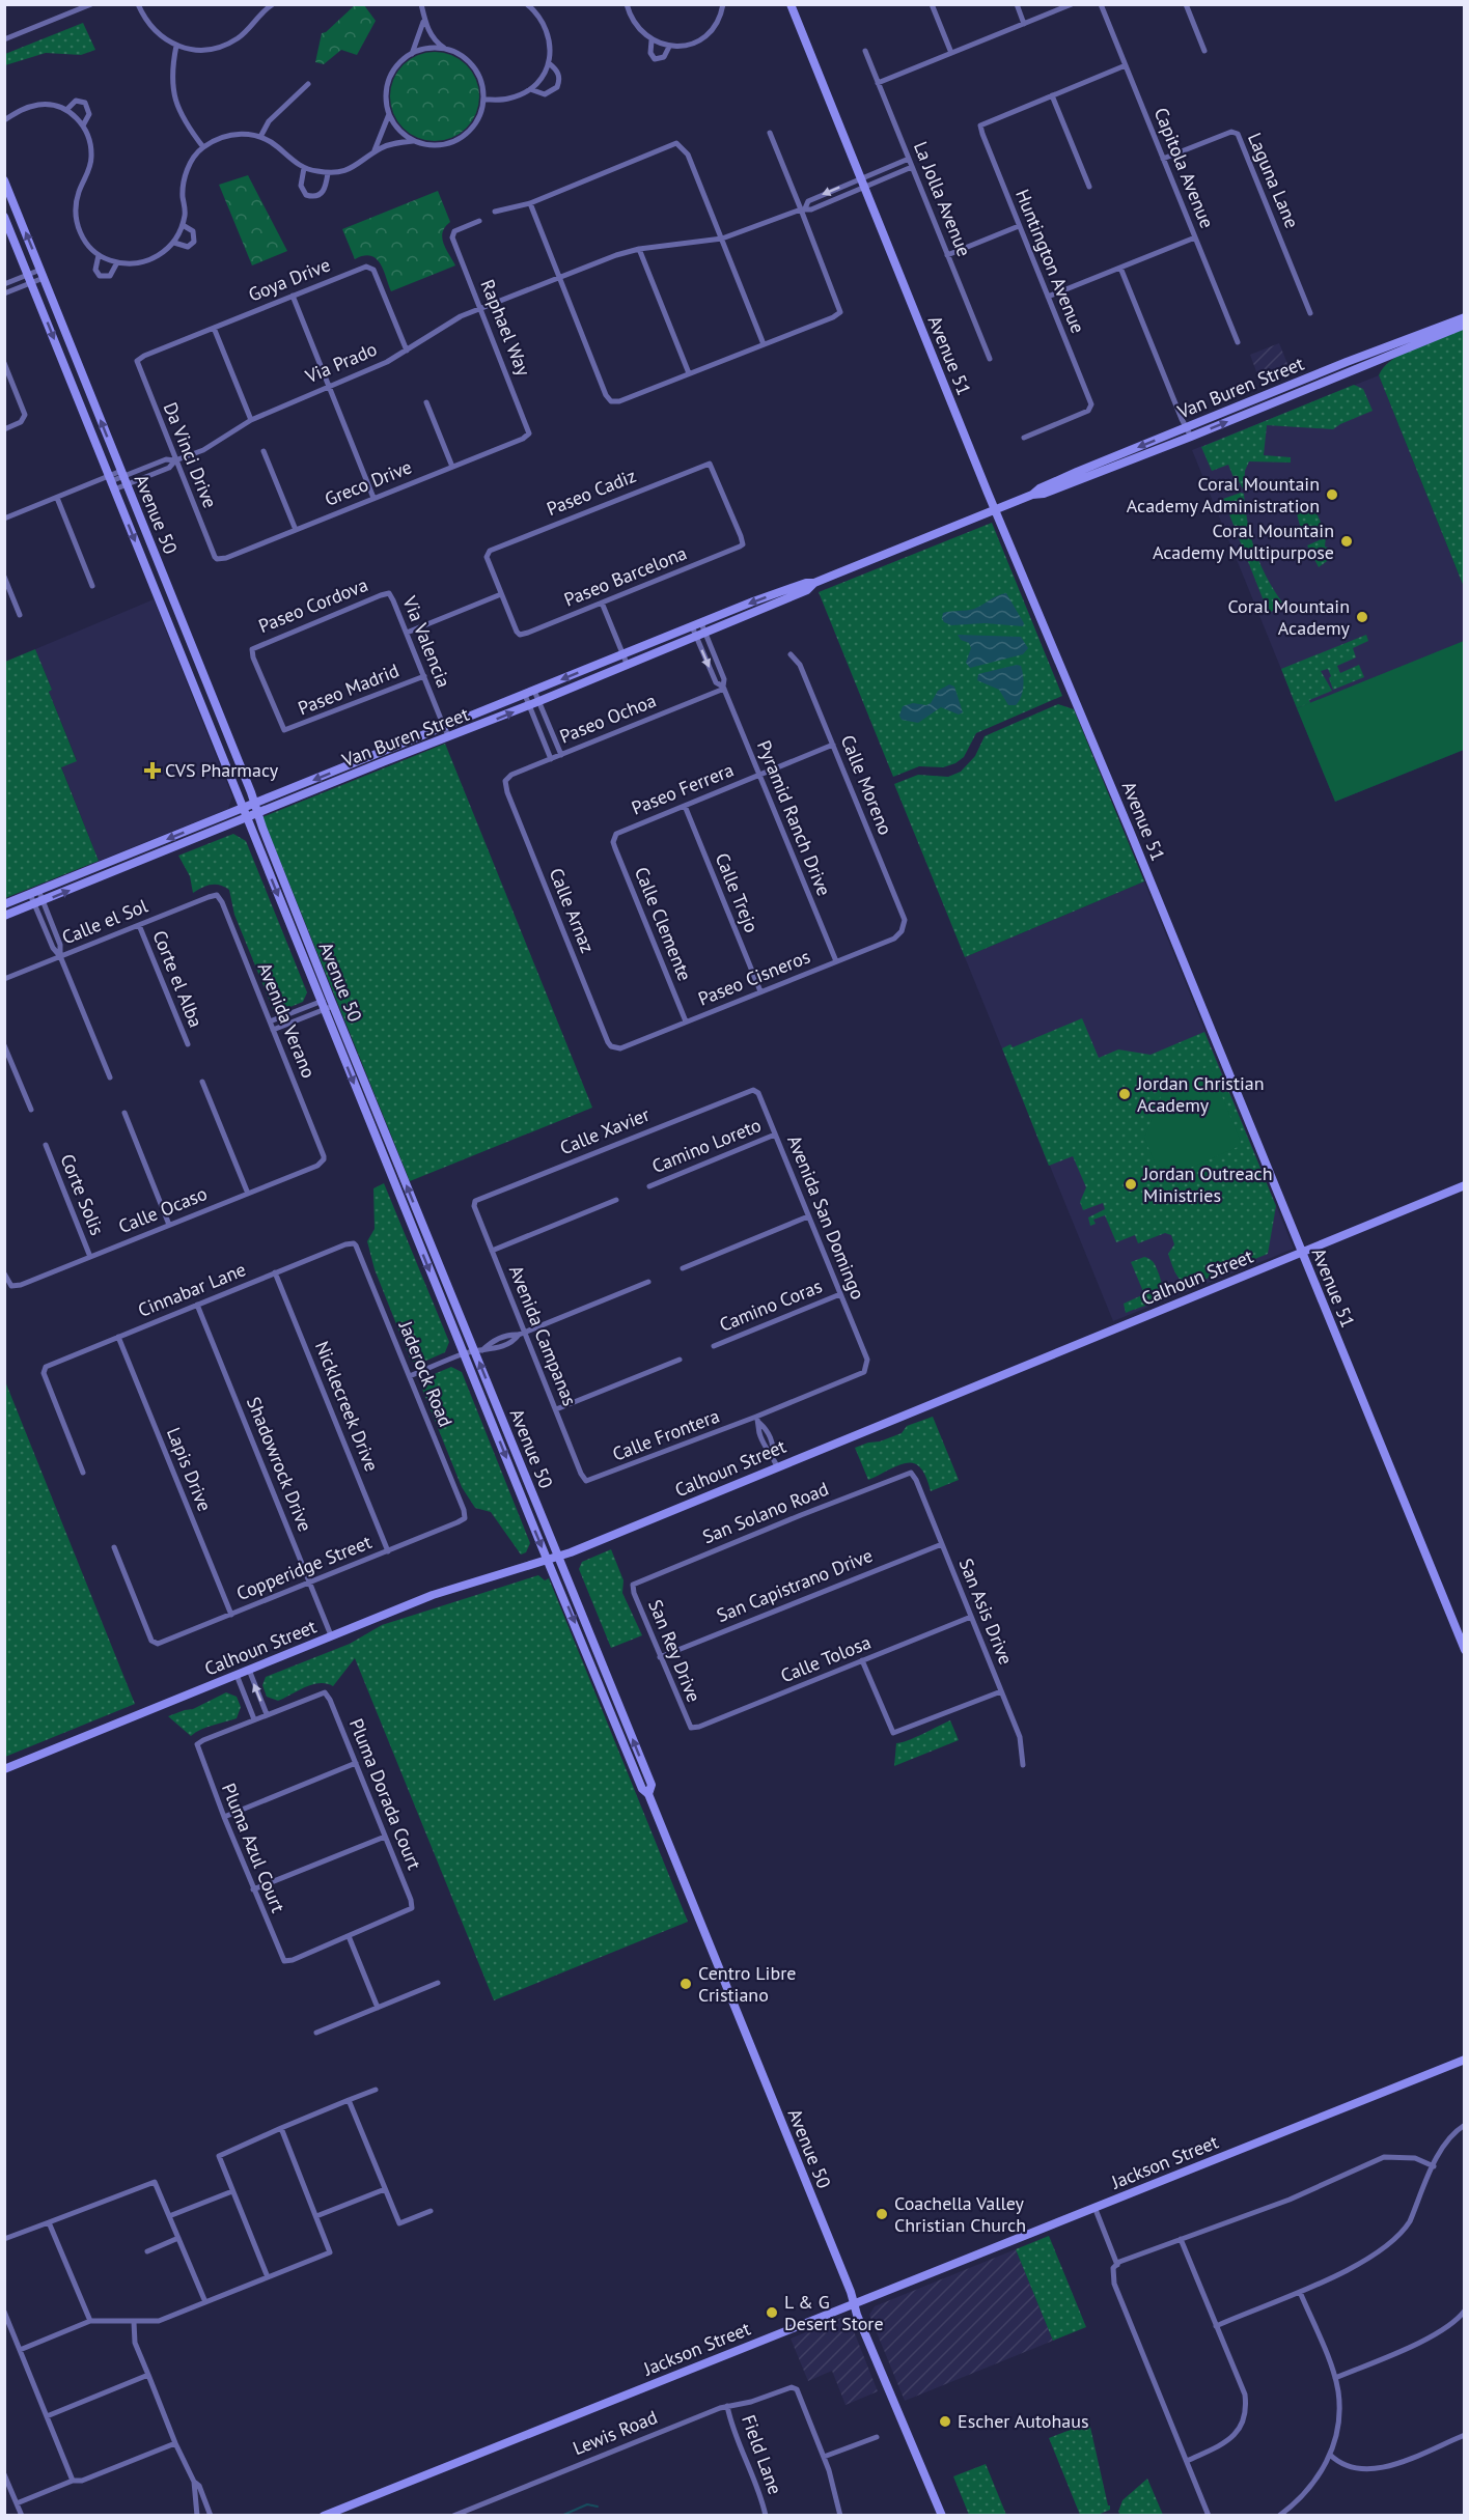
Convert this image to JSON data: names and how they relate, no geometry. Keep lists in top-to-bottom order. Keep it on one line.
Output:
{"streets":{"street":["Capitola Avenue","Laguna Lane","La Jolla Avenue","Huntington Avenue","Goya Drive","Raphael Way","Avenue 51","Via Prado","Van Buren Street","Da Vinci Drive","Greco Drive","Paseo Cadiz","Avenue 50","Paseo Barcelona","Paseo Cordova","Via Valencia","Paseo Madrid","Paseo Ochoa","Calle Moreno","Paseo Ferrera","Pyramid Ranch Drive","Calle Trejo","Calle Arnaz","Calle el Sol","Calle Clemente","Paseo Cisneros","Corte el Alba","Avenida Verano","Calle Xavier","Camino Loreto","Corte Solis","Calle Ocaso","Avenida San Domingo","Calhoun Street","Cinnabar Lane","Camino Coras","Avenida Campanas","Jaderock Road","Nicklecreek Drive","Calle Frontera","Shadowrock Drive","Lapis Drive","San Solano Road","Copperidge Street","San Capistrano Drive","San Asis Drive","San Rey Drive","Calle Tolosa","Pluma Dorada Court","Pluma Azul Court","Jackson Street","Lewis Road","Field Lane"]},"crossings":[["Capitola Avenue","Laguna Lane"],["Goya Drive","Via Prado"],["Goya Drive","Da Vinci Drive"],["Raphael Way","Via Prado"],["Raphael Way","Greco Drive"],["Avenue 51","Via Prado"],["Avenue 51","Van Buren Street"],["Avenue 51","Calhoun Street"],["Via Prado","Da Vinci Drive"],["Via Prado","Avenue 50"],["Van Buren Street","Avenue 50"],["Van Buren Street","Via Valencia"],["Van Buren Street","Pyramid Ranch Drive"],["Da Vinci Drive","Greco Drive"],["Paseo Cadiz","Paseo Barcelona"],["Avenue 50","Calhoun Street"],["Avenue 50","Jackson Street"],["Paseo Cordova","Via Valencia"],["Paseo Cordova","Paseo Madrid"],["Via Valencia","Paseo Madrid"],["Paseo Ochoa","Pyramid Ranch Drive"],["Paseo Ochoa","Calle Arnaz"],["Calle Moreno","Paseo Ferrera"],["Calle Moreno","Paseo Cisneros"],["Paseo Ferrera","Pyramid Ranch Drive"],["Paseo Ferrera","Calle Trejo"],["Paseo Ferrera","Calle Clemente"],["Pyramid Ranch Drive","Paseo Cisneros"],["Calle Trejo","Paseo Cisneros"],["Calle Arnaz","Paseo Cisneros"],["Calle el Sol","Corte el Alba"],["Calle el Sol","Avenida Verano"],["Calle Clemente","Paseo Cisneros"],["Avenida Verano","Calle Ocaso"],["Calle Xavier","Avenida San Domingo"],["Calle Xavier","Avenida Campanas"],["Camino Loreto","Avenida San Domingo"],["Corte Solis","Calle Ocaso"],["Avenida San Domingo","Camino Coras"],["Avenida San Domingo","Calle Frontera"],["Calhoun Street","Shadowrock Drive"],["Cinnabar Lane","Jaderock Road"],["Cinnabar Lane","Nicklecreek Drive"],["Cinnabar Lane","Shadowrock Drive"],["Cinnabar Lane","Lapis Drive"],["Avenida Campanas","Calle Frontera"],["Jaderock Road","Copperidge Street"],["Nicklecreek Drive","Copperidge Street"],["Shadowrock Drive","Copperidge Street"],["Lapis Drive","Copperidge Street"],["San Solano Road","San Asis Drive"],["San Solano Road","San Rey Drive"],["San Capistrano Drive","San Asis Drive"],["San Capistrano Drive","San Rey Drive"],["San Asis Drive","Calle Tolosa"],["San Rey Drive","Calle Tolosa"],["Pluma Dorada Court","Pluma Azul Court"],["Lewis Road","Field Lane"]],"places":{"other":["Coral Mountain Academy Administration","Coral Mountain Academy Multipurpose","Coral Mountain Academy","Jordan Christian Academy","Jordan Outreach Ministries","Centro Libre Cristiano","Coachella Valley Christian Church","L & G Desert Store","Escher Autohaus"],"health":["CVS Pharmacy"]}}
